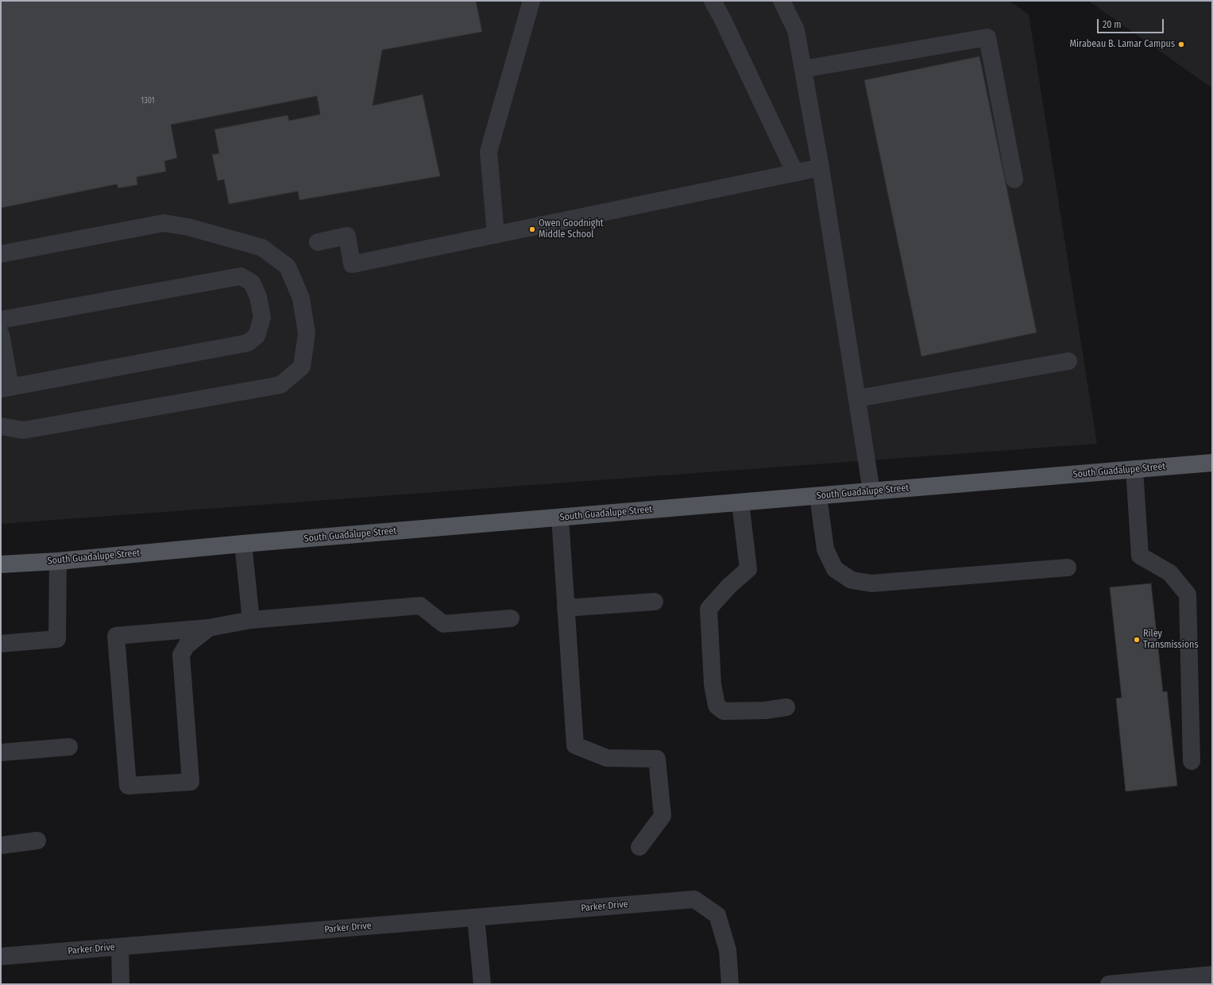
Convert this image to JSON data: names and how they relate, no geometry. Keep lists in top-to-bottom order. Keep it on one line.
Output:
{"streets":{"main road":["South Guadalupe Street"],"street":["Parker Drive"]},"places":["Mirabeau B. Lamar Campus","Owen Goodnight Middle School","Riley Transmissions"],"house_numbers":["1301"],"scale_bar":"20 m"}
